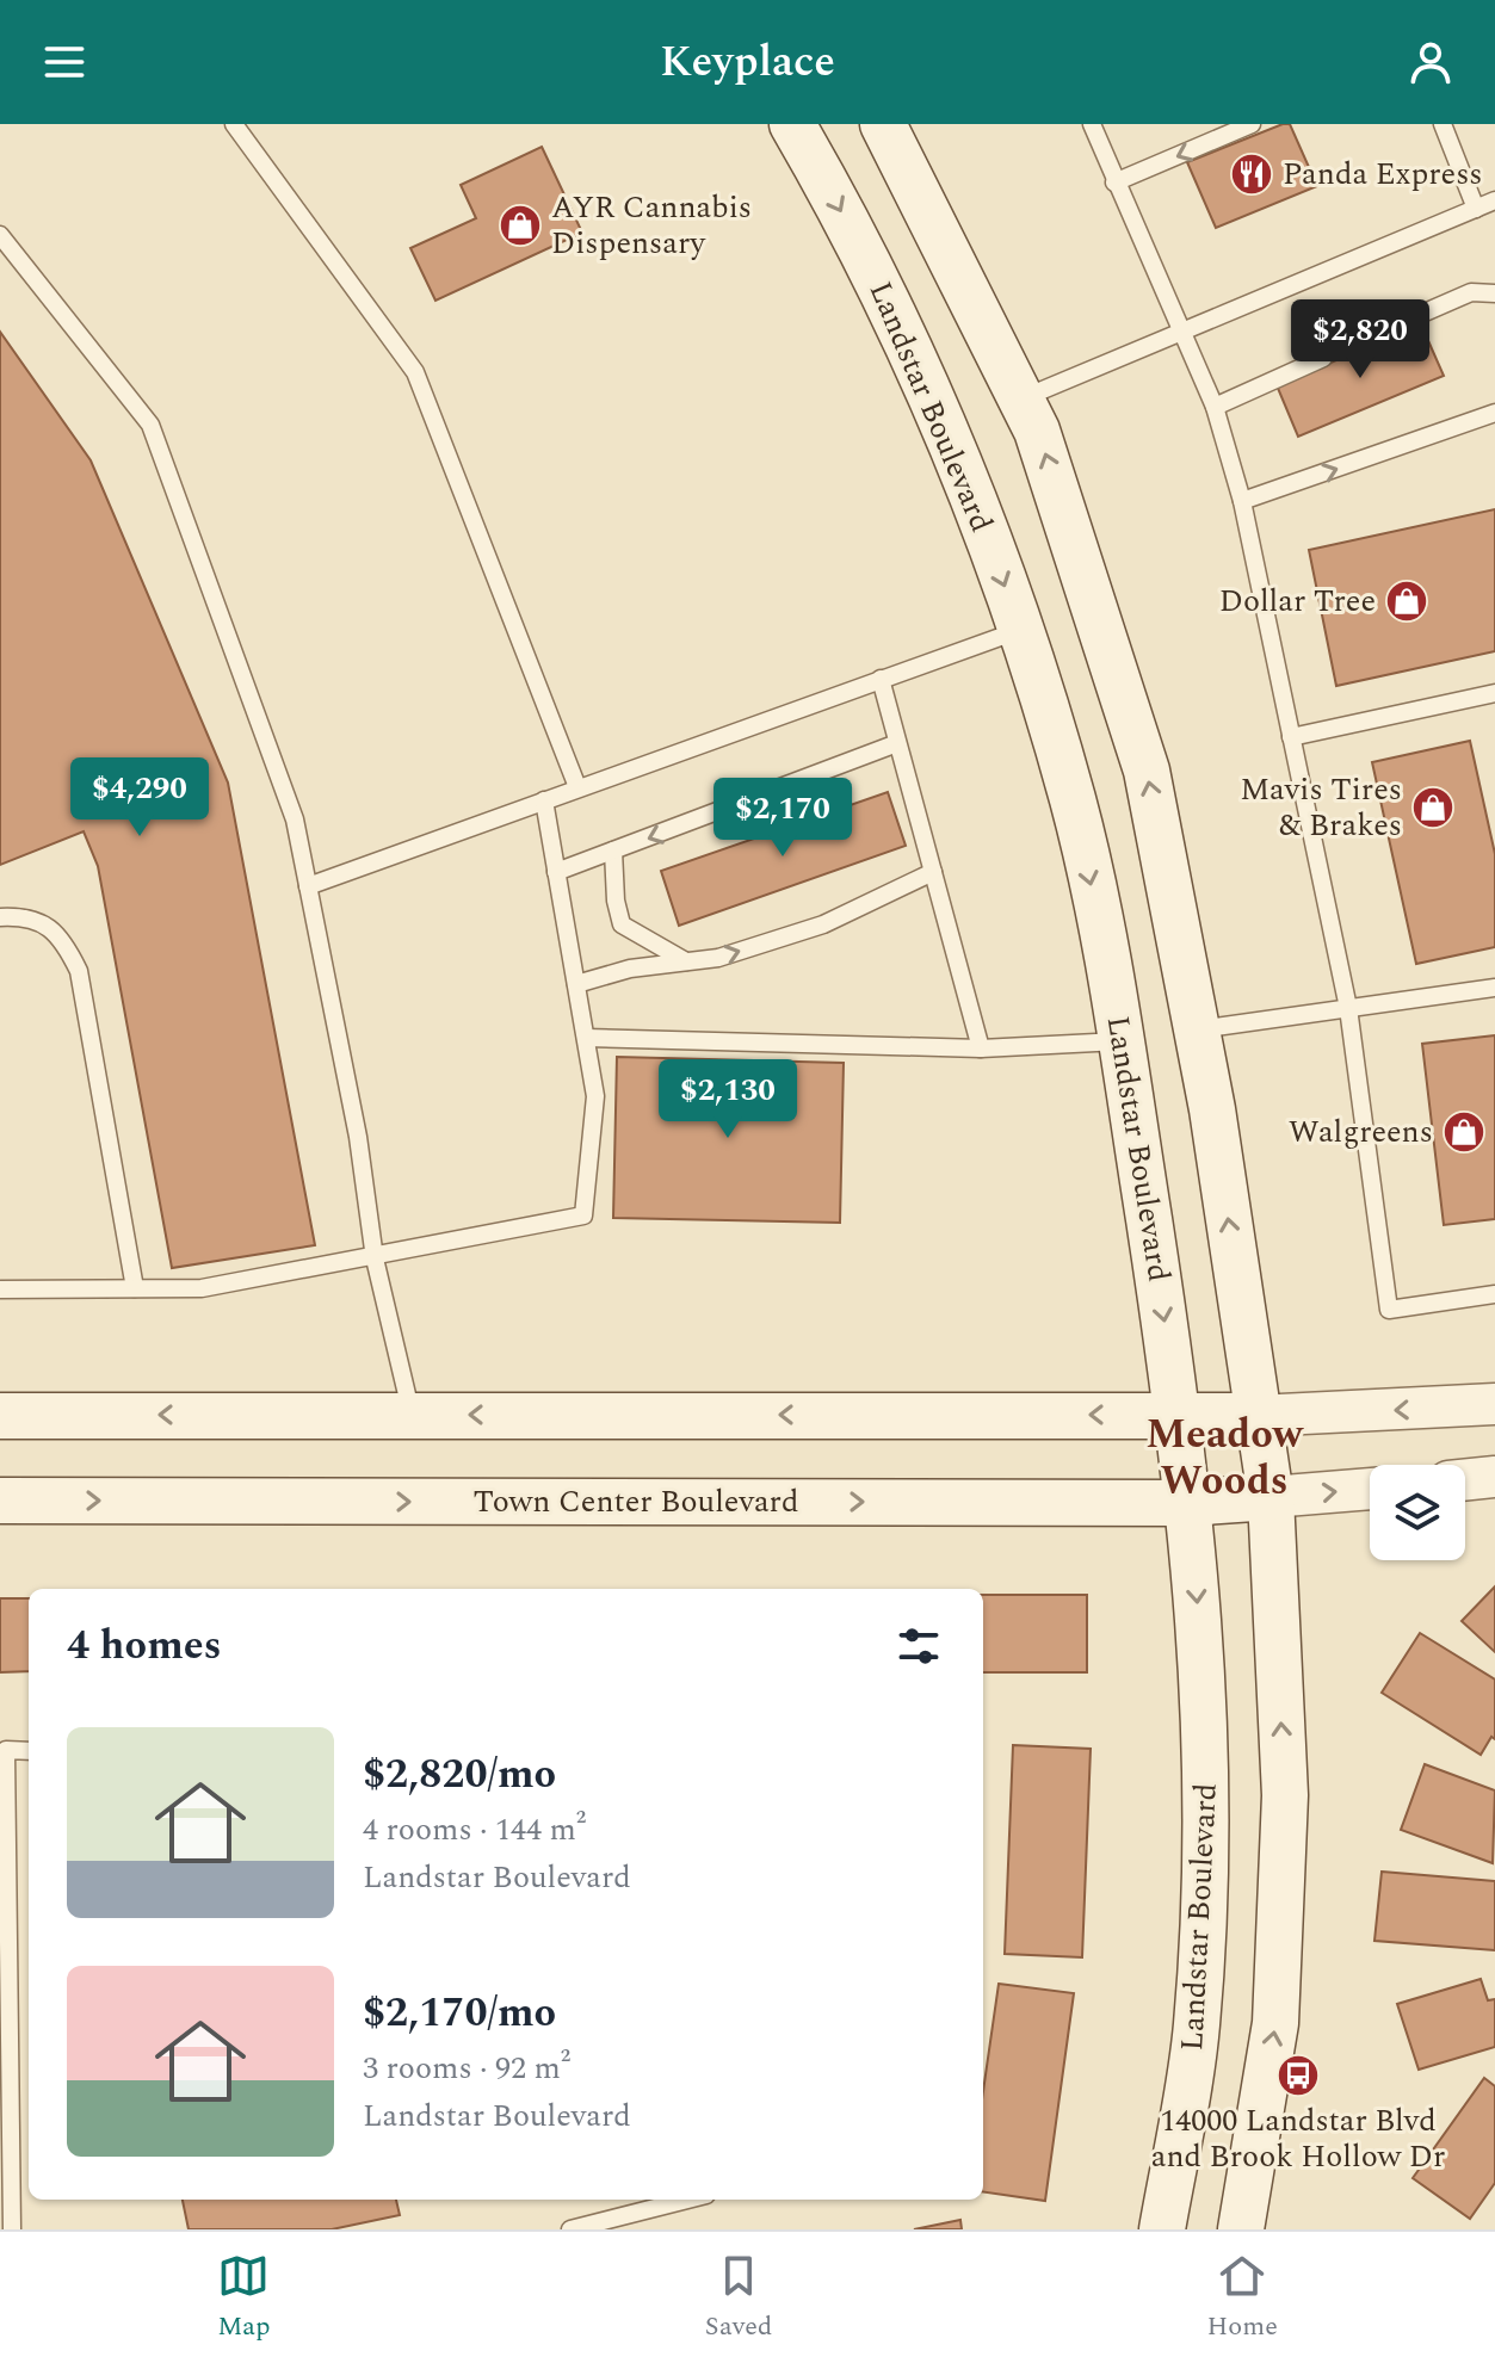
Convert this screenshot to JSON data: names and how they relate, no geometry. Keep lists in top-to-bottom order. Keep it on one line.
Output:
{"streets":{"main road":["Landstar Boulevard","Town Center Boulevard"]},"crossings":[["Landstar Boulevard","Town Center Boulevard"]],"districts":["Meadow Woods"],"places":{"restaurant":["Panda Express"],"shop":["AYR Cannabis Dispensary","Dollar Tree","Mavis Tires & Brakes","Walgreens"],"bus stop":["14000 Landstar Blvd and Brook Hollow Dr"]},"page":{"header":"Keyplace","price":["$2,820","$4,290","$2,170","$2,130"],"heading":"4 homes","list":[{"name":"$2,820/mo","note":"4 rooms · 144 m² · Landstar Boulevard"},{"name":"$2,170/mo","note":"3 rooms · 92 m² · Landstar Boulevard"}],"tabs":["Map","Saved","Home"]}}
